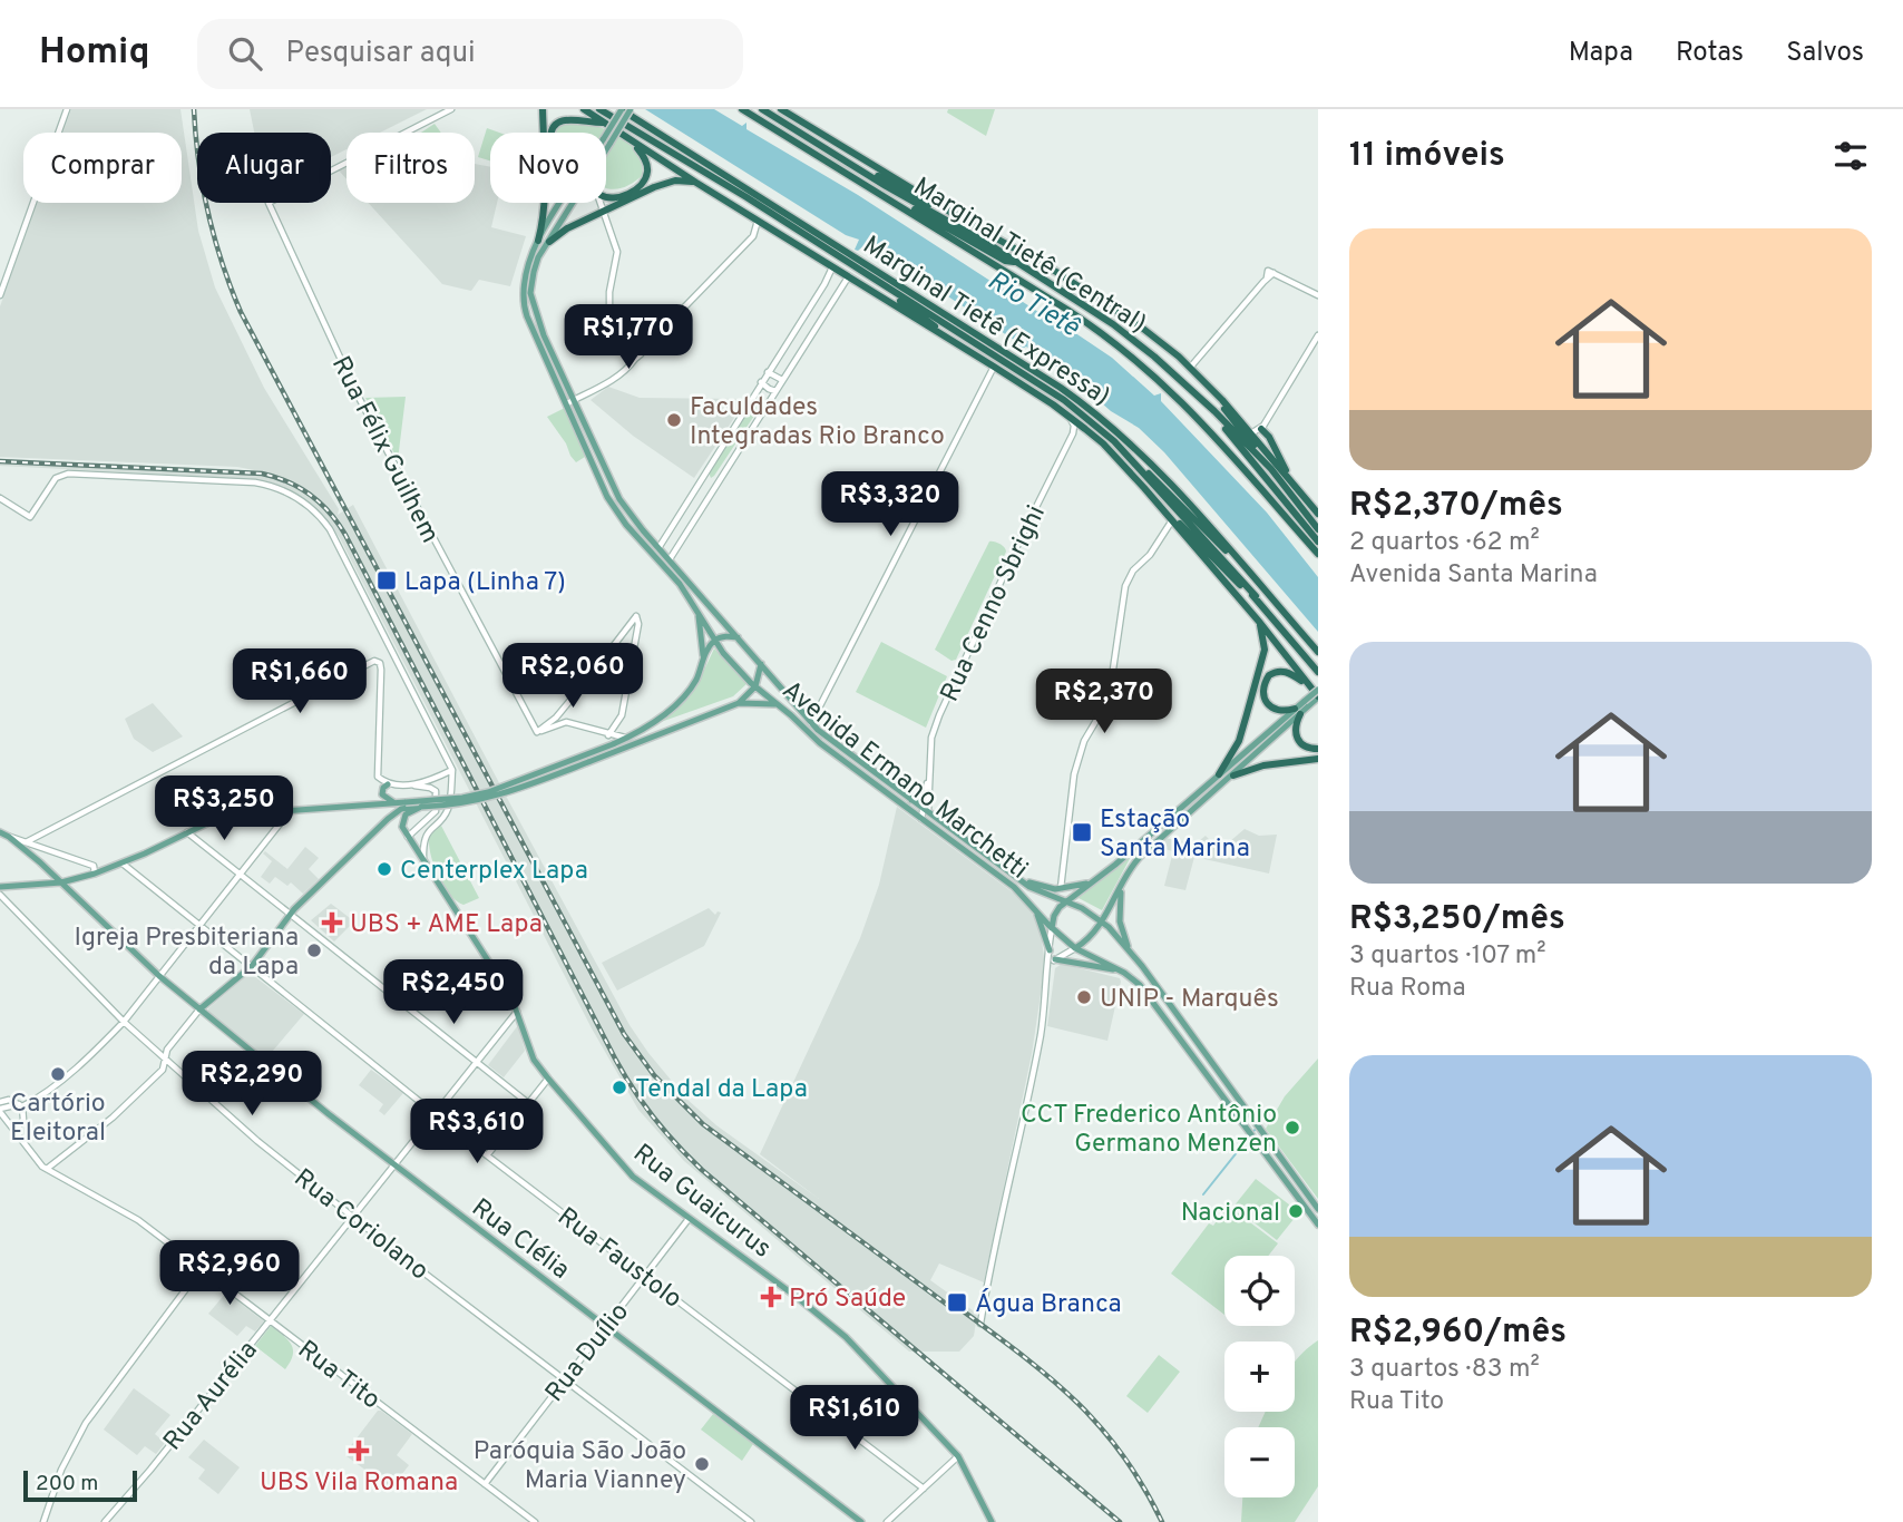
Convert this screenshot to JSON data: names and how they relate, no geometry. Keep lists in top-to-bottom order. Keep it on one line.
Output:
{"streets":{"highway":["Marginal Tietê (Central)","Marginal Tietê (Expressa)"],"main road":["Avenida Ermano Marchetti","Rua Guaicurus","Rua Clélia"],"street":["Rua Félix Guilhem","Rua Cenno Sbrighi","Rua Coriolano","Rua Faustolo","Rua Duílio","Rua Tito","Rua Aurélia"]},"crossings":[["Marginal Tietê (Expressa)","Avenida Ermano Marchetti"],["Rua Cenno Sbrighi","Avenida Ermano Marchetti"],["Rua Guaicurus","Rua Duílio"],["Rua Guaicurus","Rua Aurélia"],["Rua Coriolano","Rua Duílio"],["Rua Coriolano","Rua Aurélia"],["Rua Clélia","Rua Duílio"],["Rua Clélia","Rua Aurélia"],["Rua Faustolo","Rua Duílio"],["Rua Faustolo","Rua Aurélia"],["Rua Duílio","Rua Tito"],["Rua Tito","Rua Aurélia"]],"water":["Rio Tietê"],"places":{"other":["Faculdades Integradas Rio Branco","Centerplex Lapa","Igreja Presbiteriana da Lapa","UNIP - Marquês","Cartório Eleitoral","Tendal da Lapa","CCT Frederico Antônio Germano Menzen","Nacional","Paróquia São João Maria Vianney"],"transit":["Lapa (Linha 7)","Estação Santa Marina","Água Branca"],"health":["UBS + AME Lapa","Pró Saúde","UBS Vila Romana"]},"scale_bar":"200 m","page":{"header":"Homiq","search":"Pesquisar aqui","nav":["Mapa","Rotas","Salvos"],"heading":"11 imóveis","chip":["Comprar","Alugar","Filtros","Novo"],"list":[{"name":"R$2,370/mês","note":"2 quartos · 62 m² · Avenida Santa Marina"},{"name":"R$3,250/mês","note":"3 quartos · 107 m² · Rua Roma"},{"name":"R$2,960/mês","note":"3 quartos · 83 m² · Rua Tito"}],"price":["R$1,770","R$3,320","R$2,060","R$1,660","R$2,370","R$3,250","R$2,450","R$2,290","R$3,610","R$2,960","R$1,610"],"map_buttons":["+","−"],"scale":"200 m"}}
